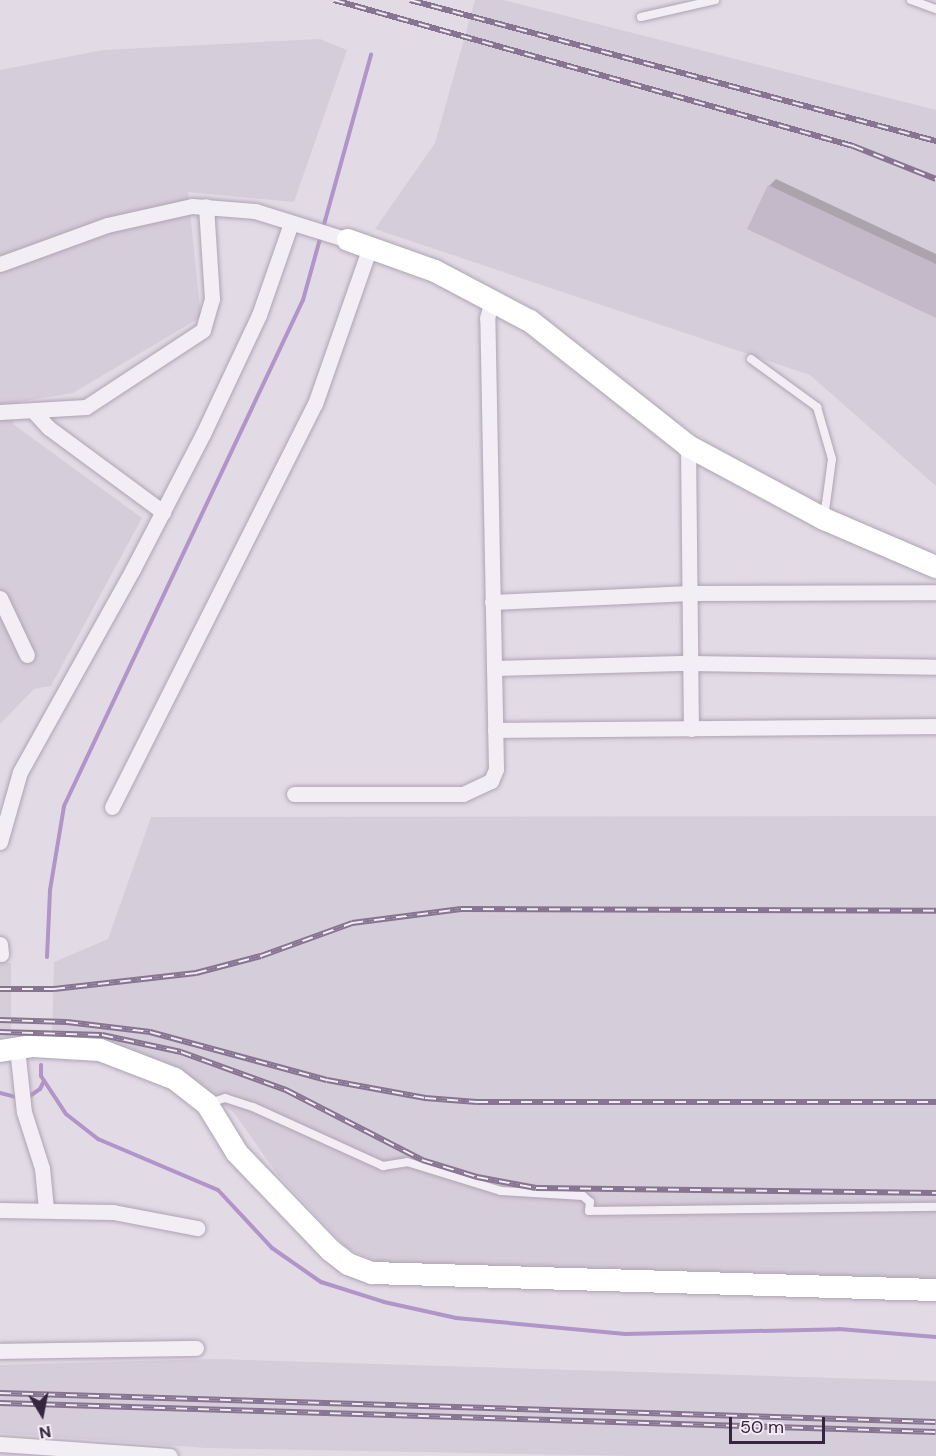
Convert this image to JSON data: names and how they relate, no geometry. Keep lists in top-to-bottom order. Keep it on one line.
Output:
{"scale_bar":"50 m","north":"bottom"}
